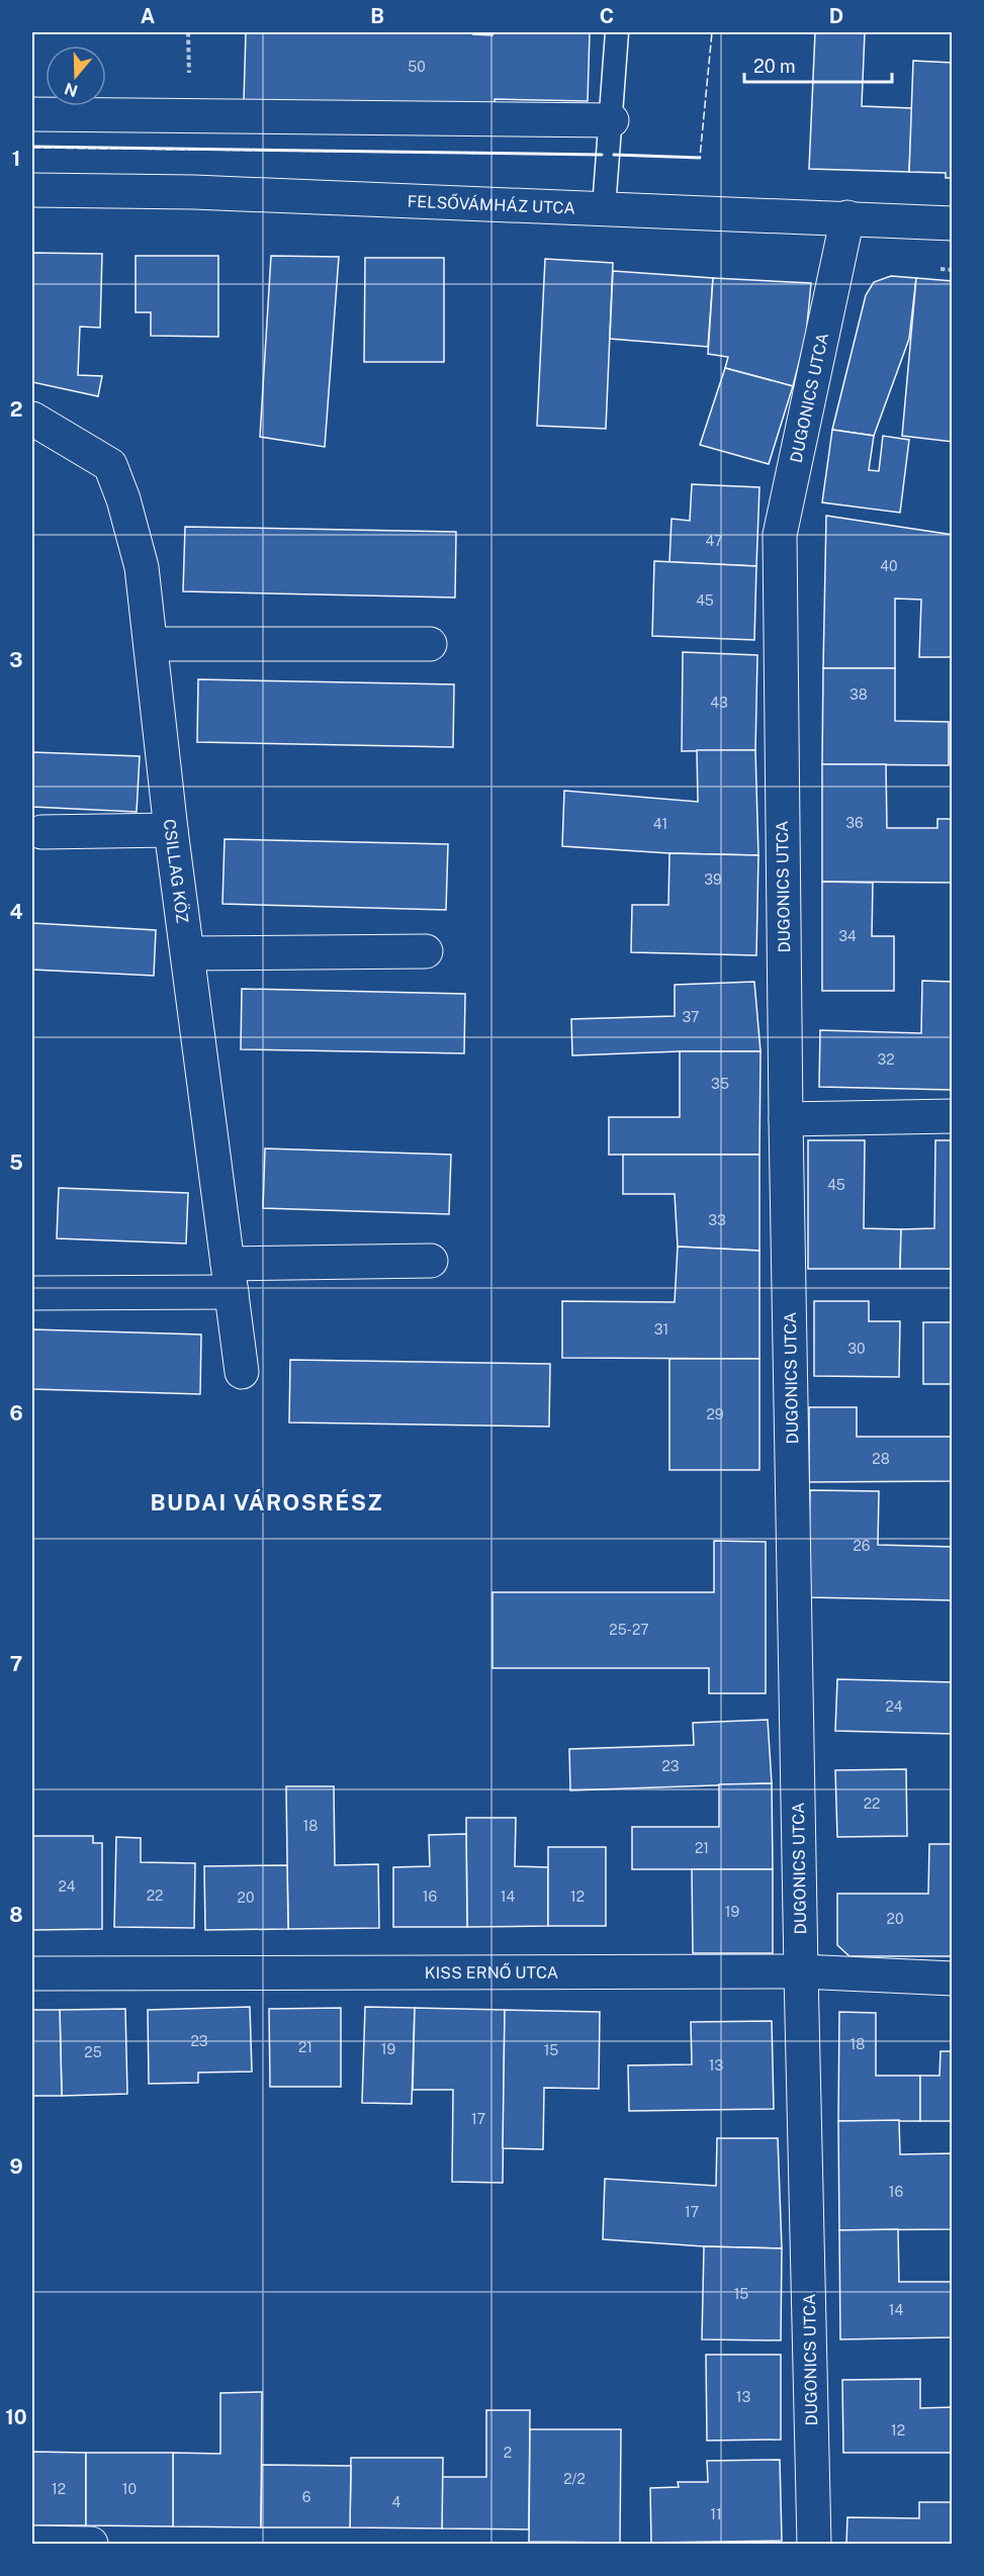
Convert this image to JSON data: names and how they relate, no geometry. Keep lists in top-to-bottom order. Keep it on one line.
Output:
{"streets":{"street":["FELSŐVÁMHÁZ UTCA","DUGONICS UTCA","CSILLAG KÖZ","KISS ERNŐ UTCA"]},"crossings":[["FELSŐVÁMHÁZ UTCA","DUGONICS UTCA"],["DUGONICS UTCA","KISS ERNŐ UTCA"]],"districts":["BUDAI VÁROSRÉSZ"],"house_numbers":["50","47","40","45","38","43","36","41","39","34","37","32","35","45","33","31","30","29","28","26","25-27","24","23","22","18","21","24","22","16","14","12","20","19","20","23","18","21","19","15","25","13","17","16","17","15","14","13","12","2","2/2","12","10","6","4","11"],"scale_bar":"20 m","north":"bottom","grid":{"columns":["A","B","C","D"],"rows":["1","2","3","4","5","6","7","8","9","10"]}}
